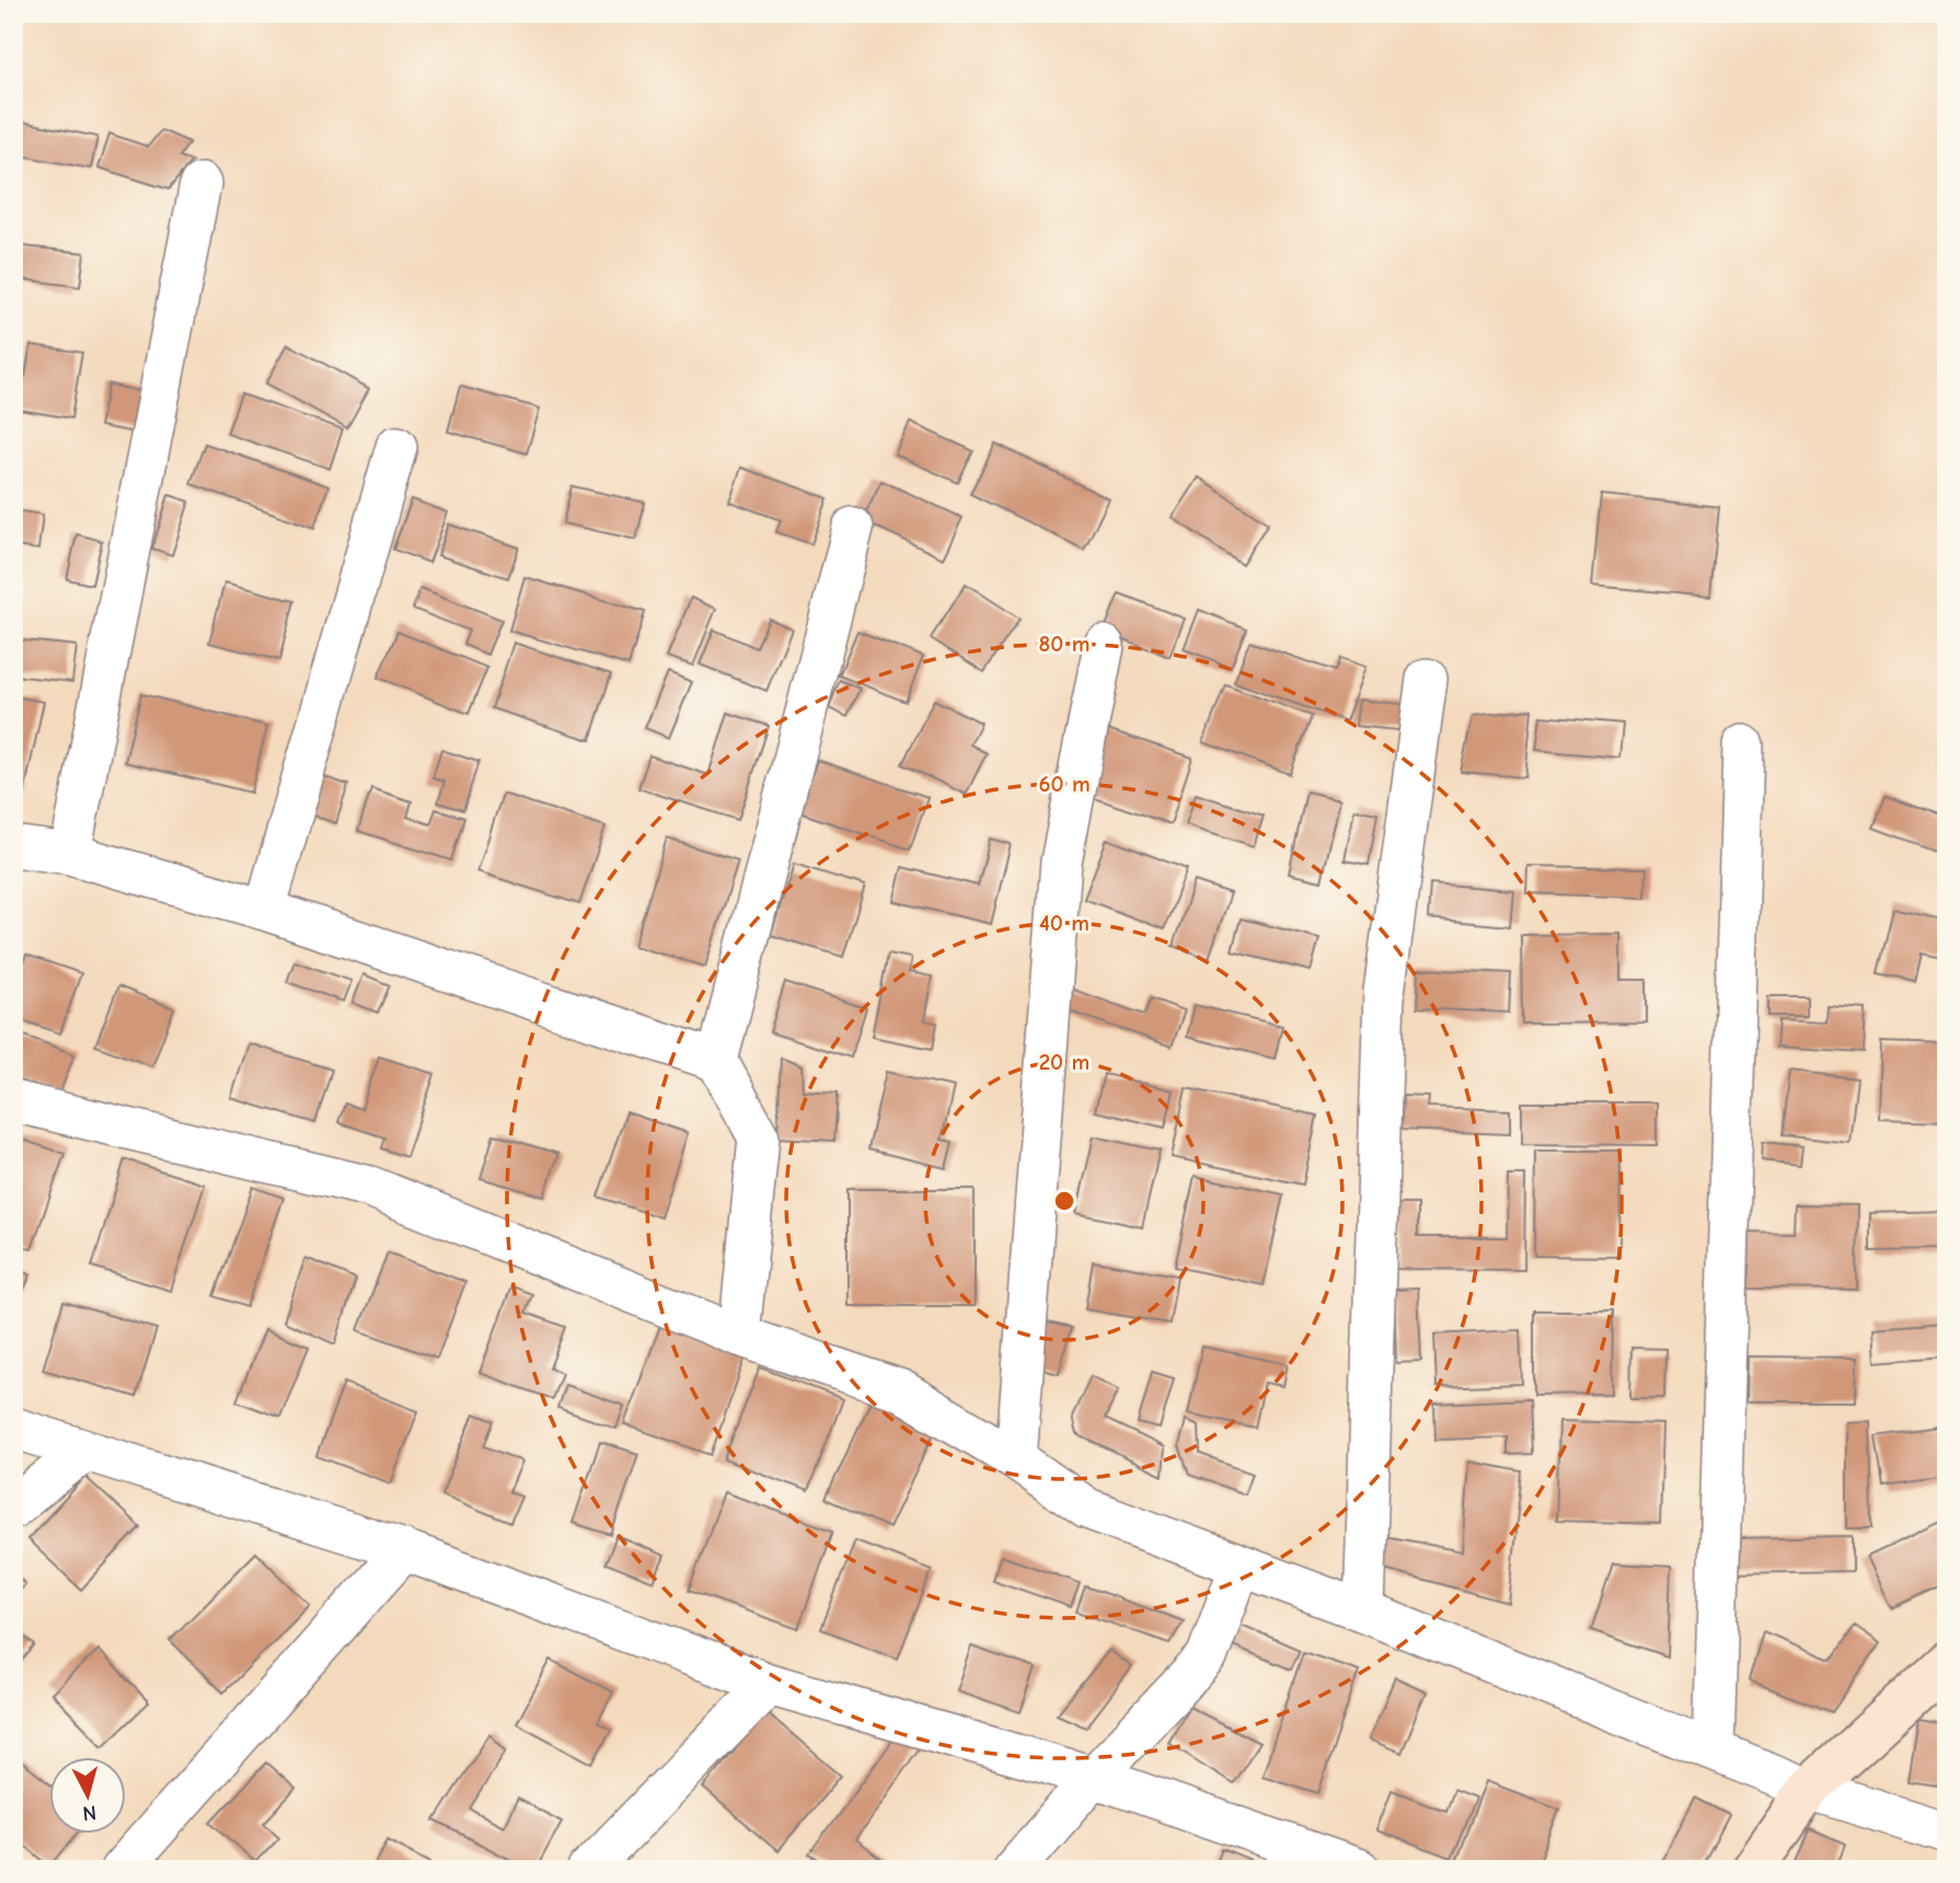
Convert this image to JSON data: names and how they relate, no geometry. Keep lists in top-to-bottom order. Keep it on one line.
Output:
{"north":"bottom","rings":["80 m","60 m","40 m","20 m"]}
